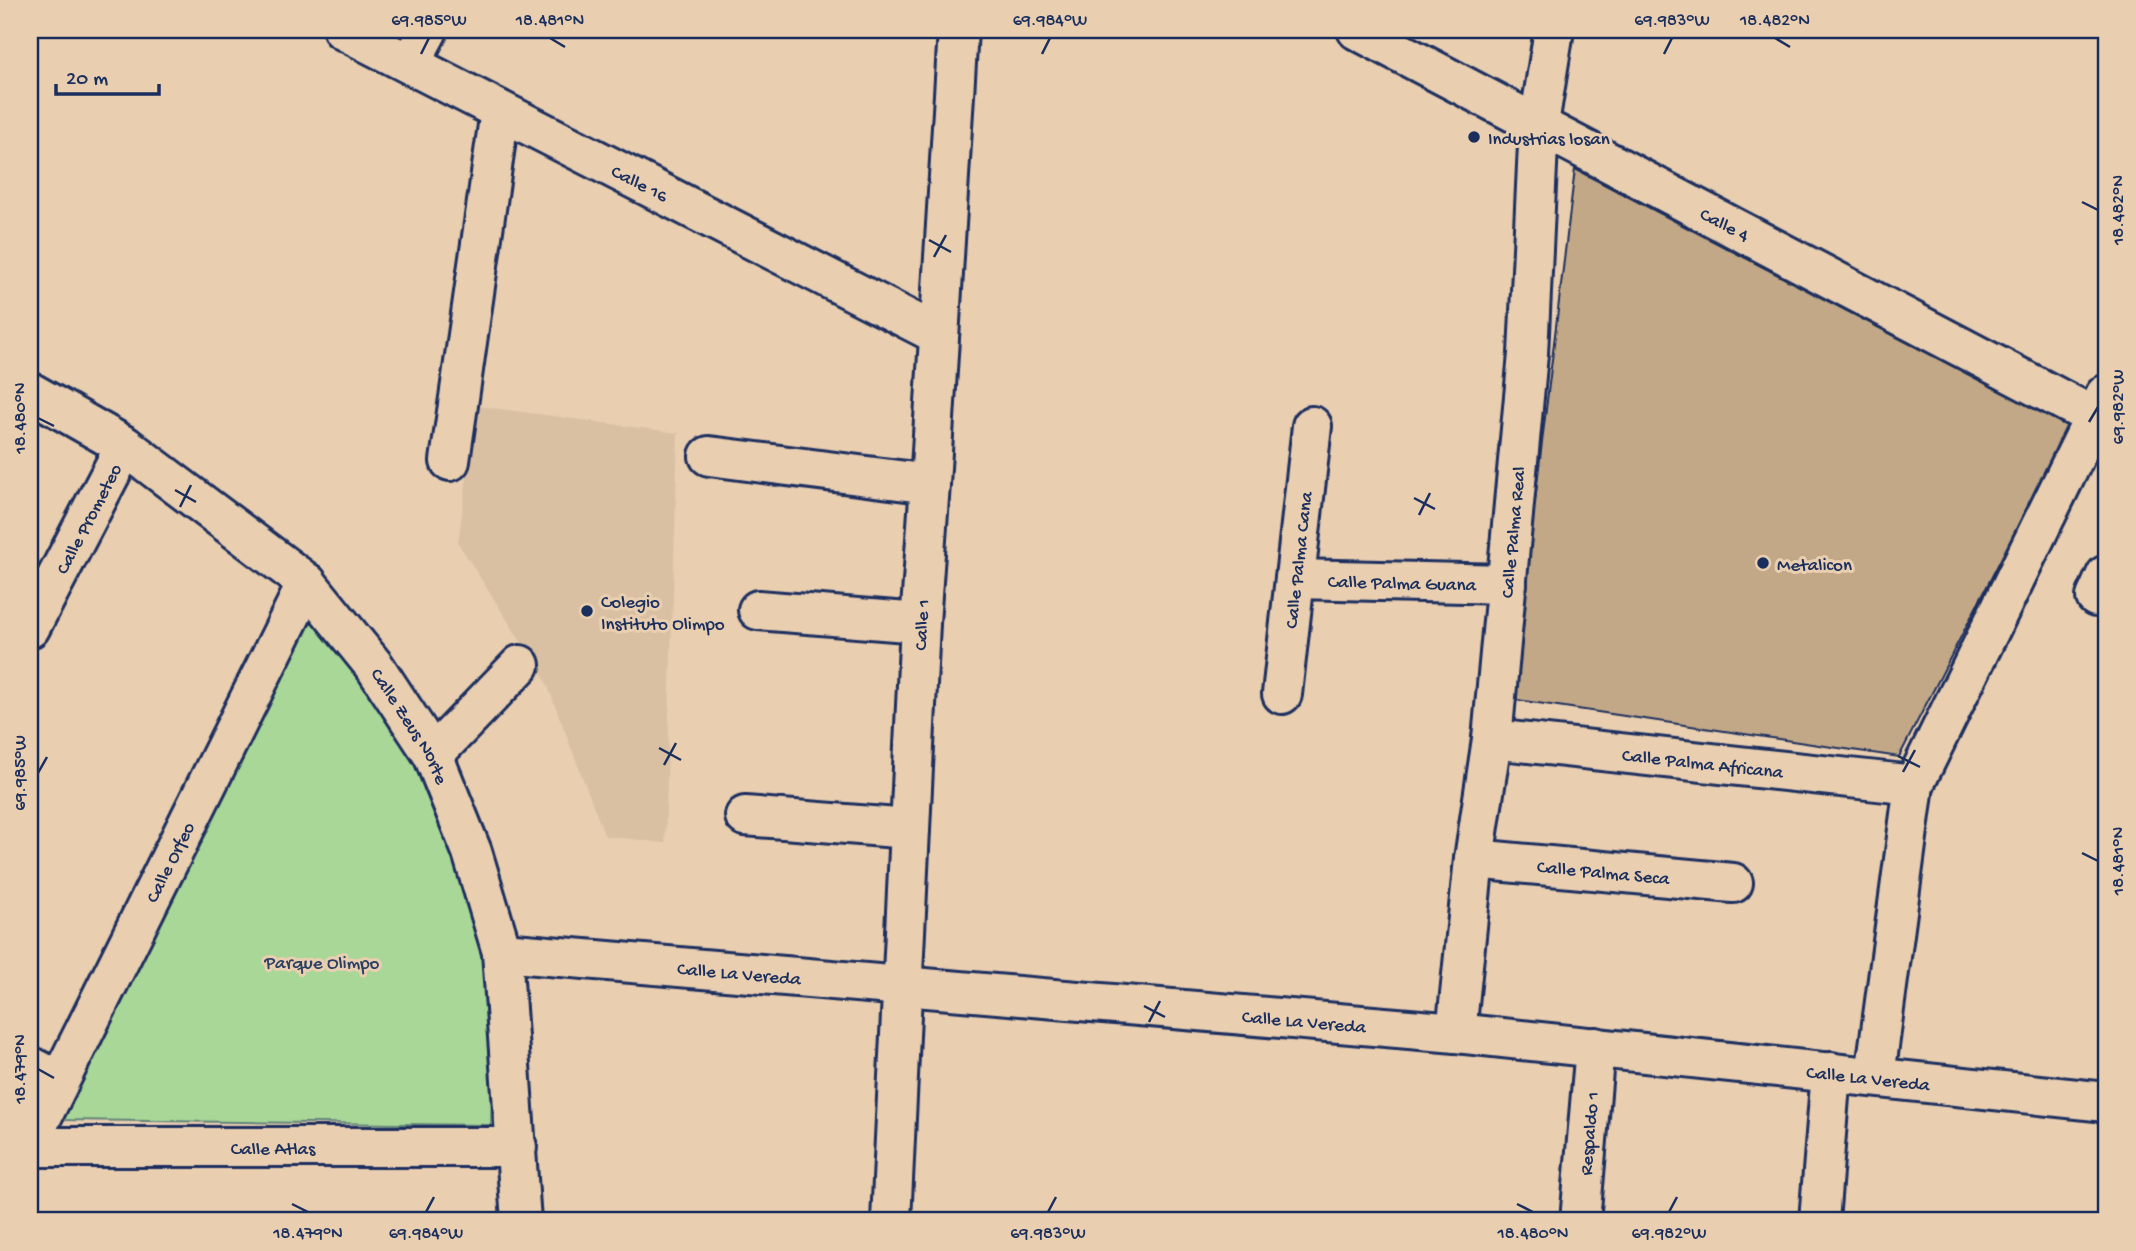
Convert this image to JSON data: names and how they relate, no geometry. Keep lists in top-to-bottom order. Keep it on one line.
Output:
{"streets":{"street":["Calle 16","Calle 4","Calle Prometeo","Calle Palma Real","Calle Palma Cana","Calle Palma Guana","Calle 1","Calle Zeus Norte","Calle Palma Africana","Calle Orfeo","Calle Palma Seca","Calle La Vereda","Respaldo 1","Calle Atlas"]},"crossings":[["Calle 16","Calle 1"],["Calle 4","Calle Palma Real"],["Calle Prometeo","Calle Zeus Norte"],["Calle Palma Real","Calle Palma Guana"],["Calle Palma Real","Calle Palma Africana"],["Calle Palma Real","Calle Palma Seca"],["Calle Palma Real","Calle La Vereda"],["Calle Palma Cana","Calle Palma Guana"],["Calle 1","Calle La Vereda"],["Calle Zeus Norte","Calle Orfeo"],["Calle Zeus Norte","Calle La Vereda"],["Calle Zeus Norte","Calle Atlas"],["Calle La Vereda","Respaldo 1"]],"parks":["Parque Olimpo"],"places":["Industrias losan","Metalicon","Colegio Instituto Olimpo"],"scale_bar":"20 m","coordinates":["69.985°W","18.481°N","69.984°W","69.983°W","18.482°N","69.982°W","18.480°N","18.479°N"]}
